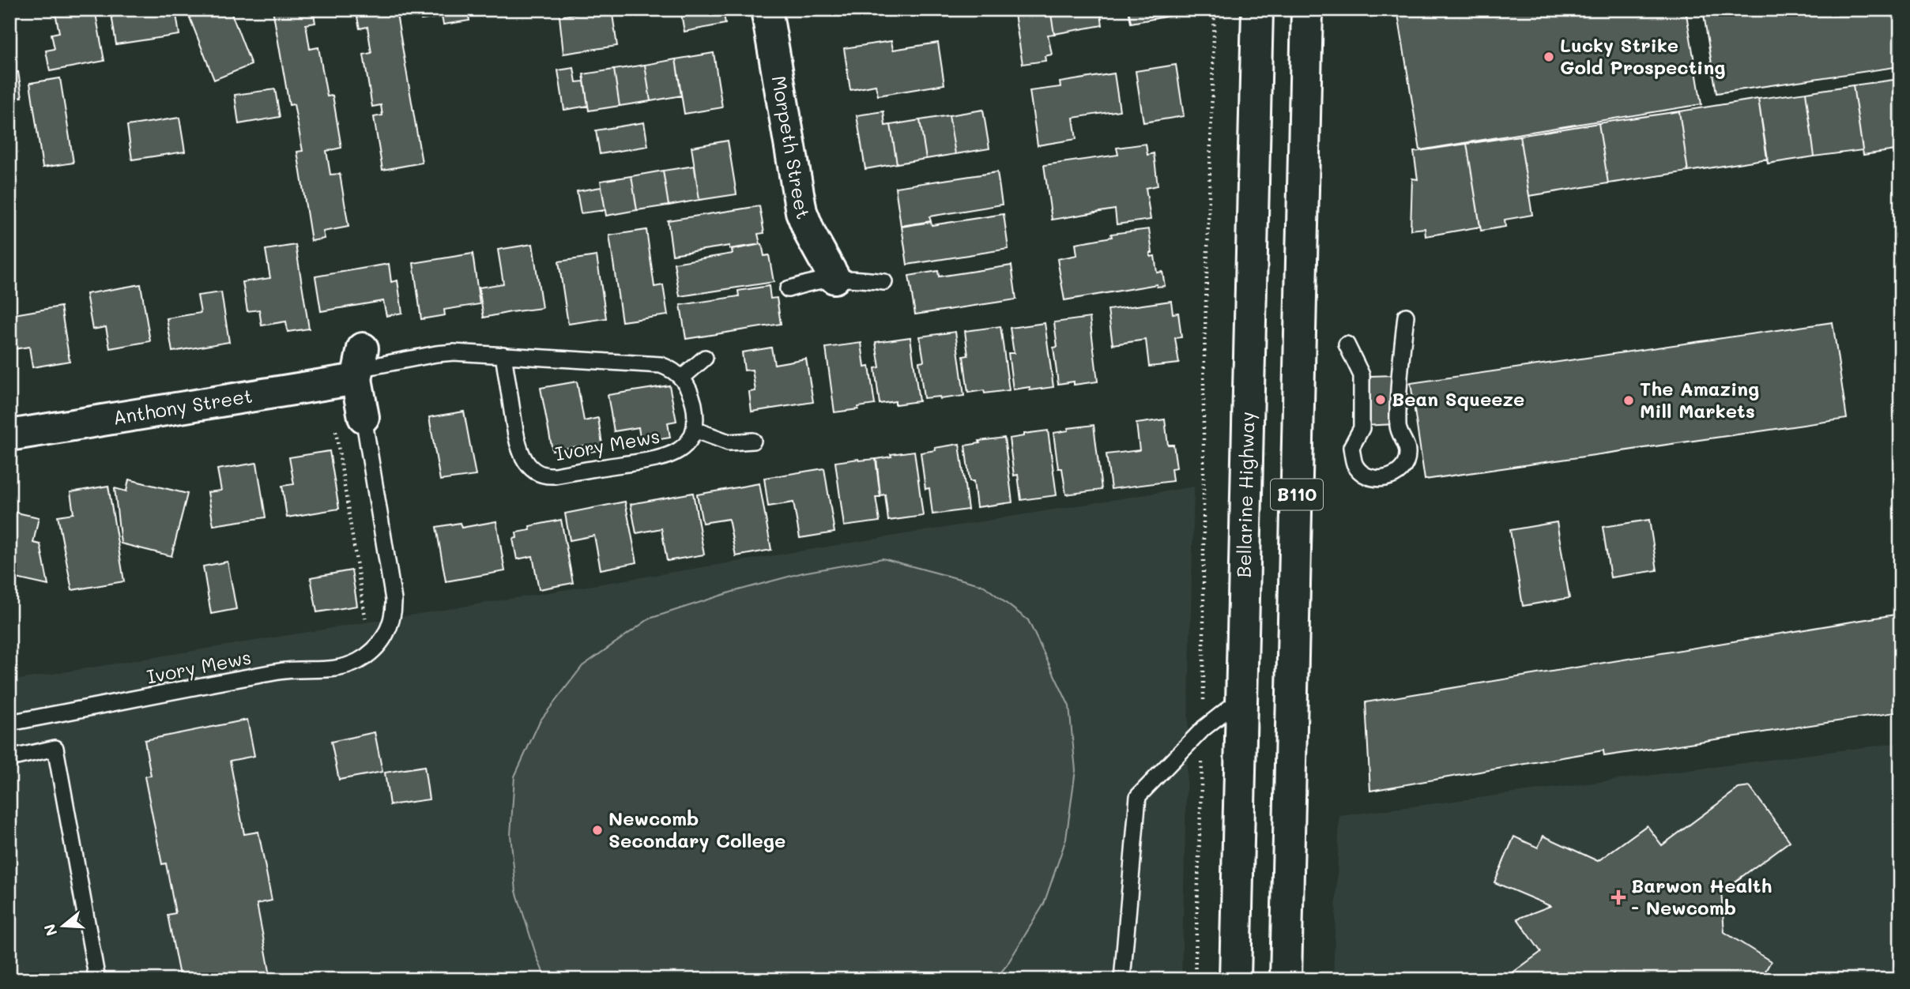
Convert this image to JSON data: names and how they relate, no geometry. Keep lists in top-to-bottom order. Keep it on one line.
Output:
{"streets":{"main road":["Morpeth Street","Anthony Street","Bellarine Highway","B110"],"lane":["Ivory Mews"]},"places":{"other":["Lucky Strike Gold Prospecting","Bean Squeeze","The Amazing Mill Markets","Newcomb Secondary College"],"health":["Barwon Health - Newcomb"]},"north":"left"}
